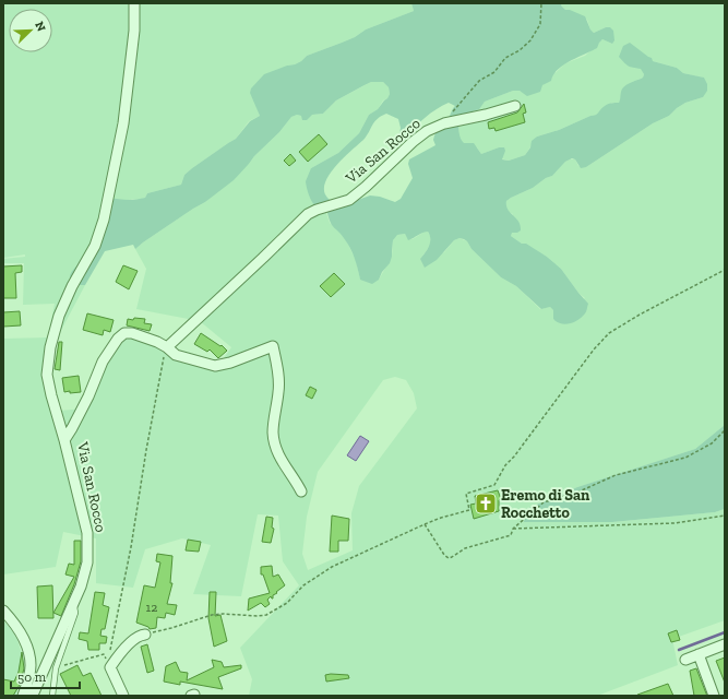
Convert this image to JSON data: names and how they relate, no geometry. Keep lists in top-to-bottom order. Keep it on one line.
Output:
{"streets":{"street":["Via San Rocco"]},"places":{"church":["Eremo di San Rocchetto"]},"house_numbers":["12"],"scale_bar":"50 m","north":"top right"}
